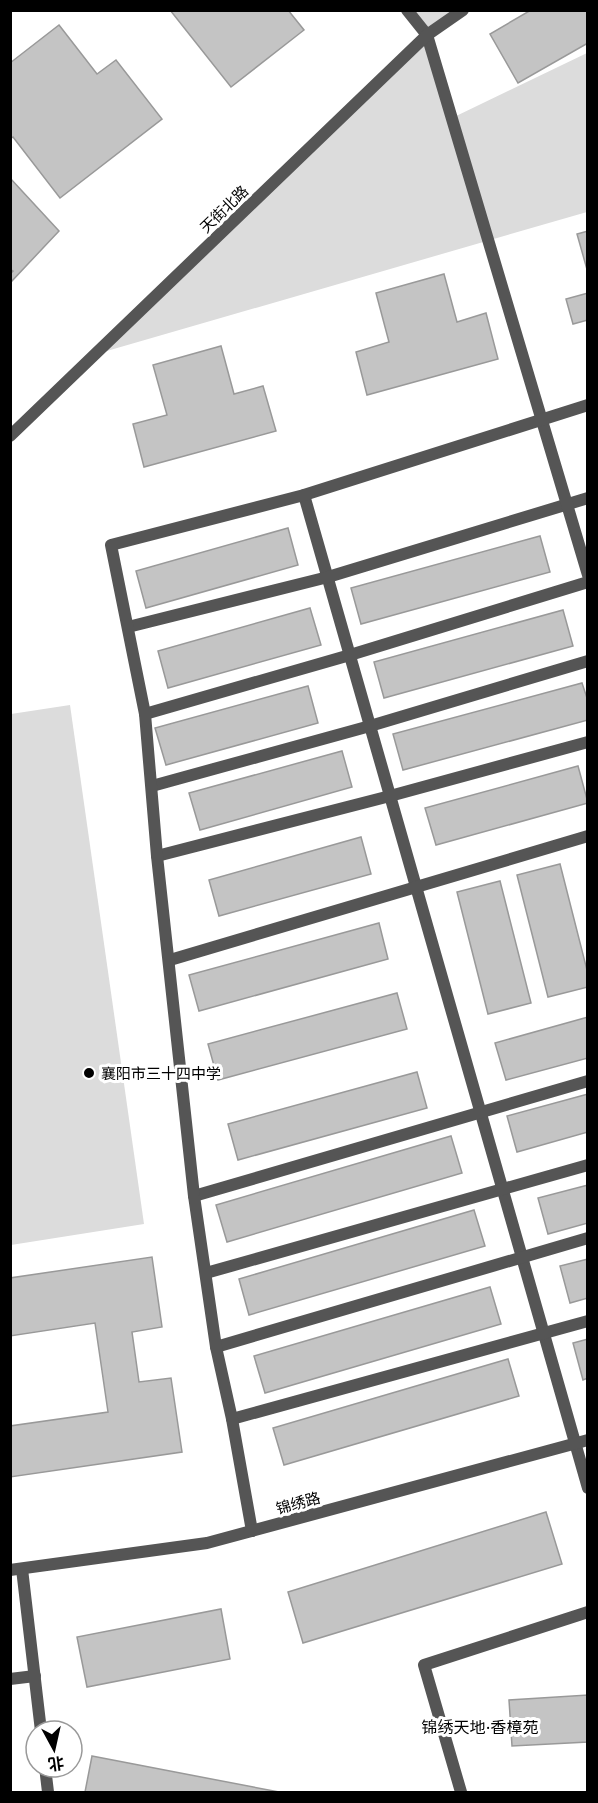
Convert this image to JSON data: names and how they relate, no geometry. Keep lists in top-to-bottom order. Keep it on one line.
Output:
{"streets":{"street":["天街北路","锦绣路"]},"districts":["锦绣天地·香樟苑"],"places":["襄阳市三十四中学"],"north":"bottom"}
